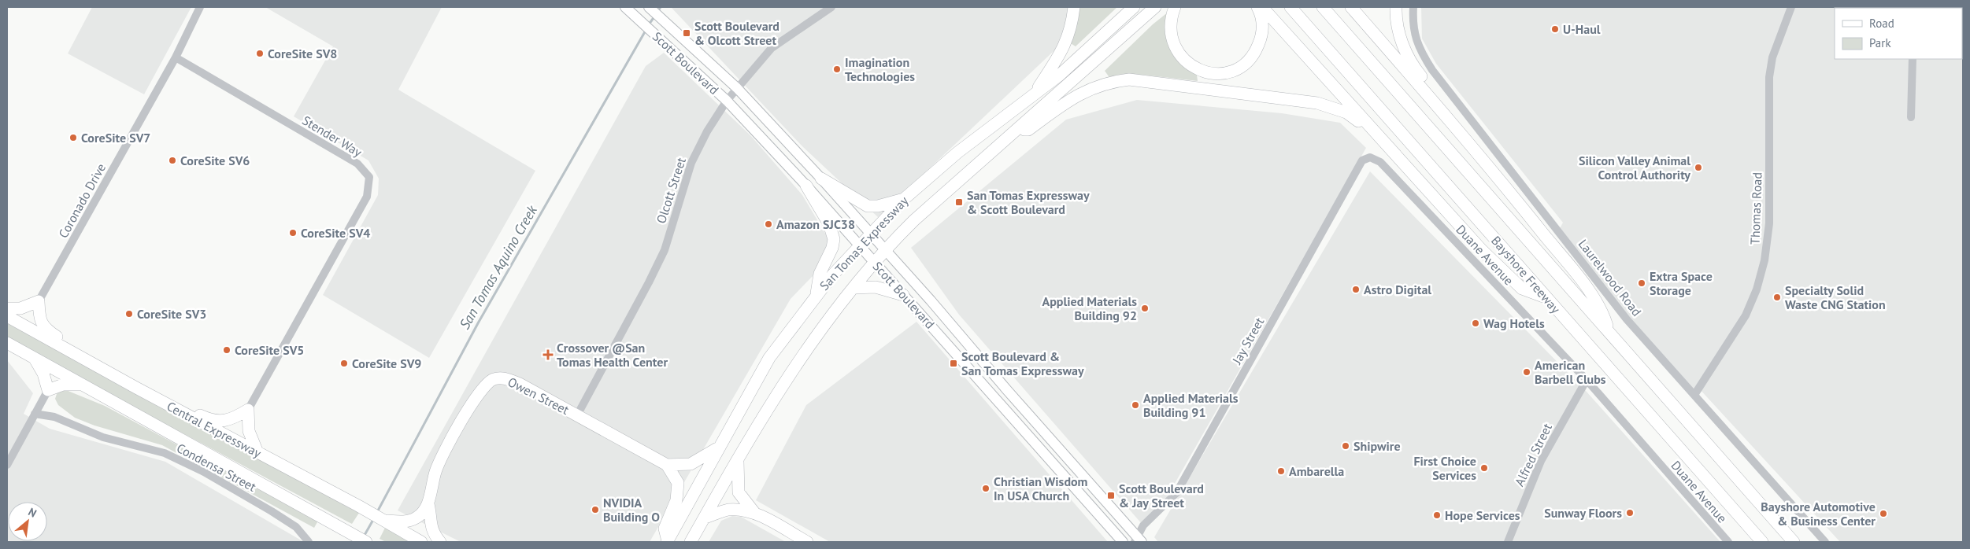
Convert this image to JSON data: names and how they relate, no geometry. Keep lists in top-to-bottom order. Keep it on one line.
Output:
{"streets":{"highway":["San Tomas Expressway","Bayshore Freeway","Owen Street","Central Expressway"],"main road":["Scott Boulevard"],"street":["Stender Way","Olcott Street","Coronado Drive","Thomas Road","Duane Avenue","Laurelwood Road","Jay Street","Alfred Street","Condensa Street"]},"crossings":[["Scott Boulevard","Olcott Street"],["Scott Boulevard","San Tomas Expressway"],["Scott Boulevard","Jay Street"],["Stender Way","Coronado Drive"],["Olcott Street","Owen Street"],["Thomas Road","Laurelwood Road"],["Duane Avenue","Jay Street"],["Duane Avenue","Alfred Street"]],"water":["San Tomas Aquino Creek"],"places":{"other":["U-Haul","CoreSite SV8","Imagination Technologies","CoreSite SV7","CoreSite SV6","Silicon Valley Animal Control Authority","Amazon SJC38","CoreSite SV4","Extra Space Storage","Astro Digital","Specialty Solid Waste CNG Station","Applied Materials Building 92","CoreSite SV3","Wag Hotels","CoreSite SV5","CoreSite SV9","American Barbell Clubs","Applied Materials Building 91","Shipwire","First Choice Services","Ambarella","Christian Wisdom In USA Church","NVIDIA Building O","Sunway Floors","Bayshore Automotive & Business Center","Hope Services"],"transit":["Scott Boulevard & Olcott Street","San Tomas Expressway & Scott Boulevard","Scott Boulevard & San Tomas Expressway","Scott Boulevard & Jay Street"],"health":["Crossover @San Tomas Health Center"]},"legend":["Road","Park"],"north":"top right"}
